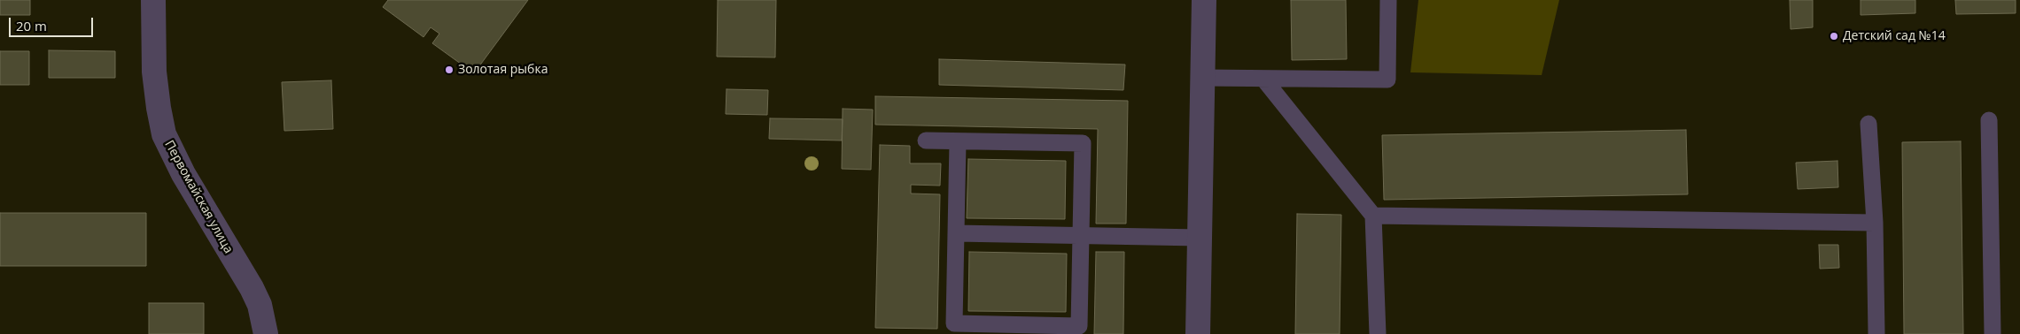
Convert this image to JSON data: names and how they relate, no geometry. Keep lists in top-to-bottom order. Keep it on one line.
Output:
{"streets":{"street":["Первомайская улица"]},"places":["Детский сад №14","Золотая рыбка"],"scale_bar":"20 m"}
